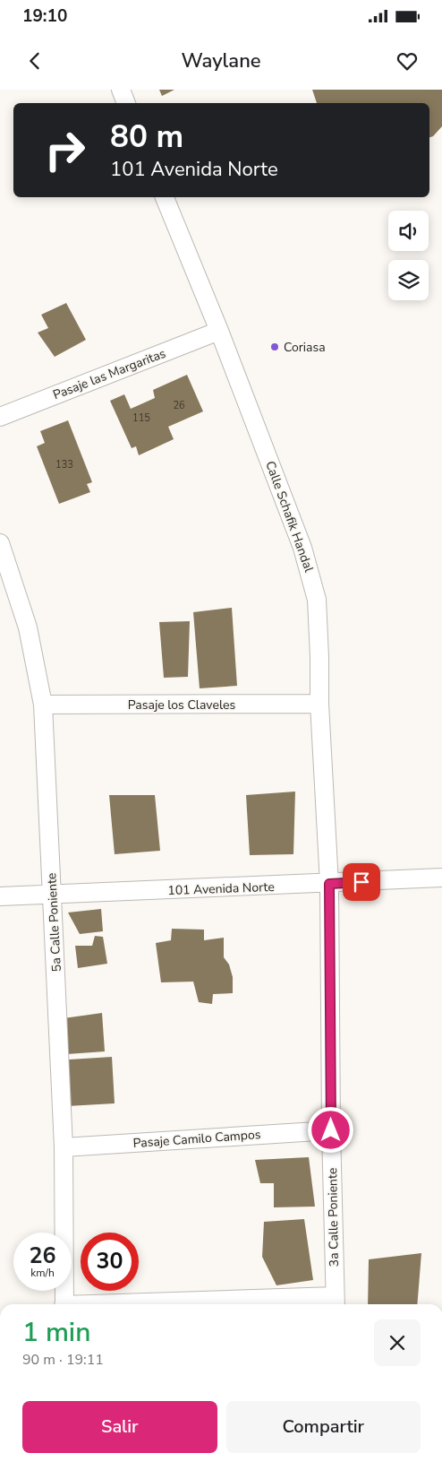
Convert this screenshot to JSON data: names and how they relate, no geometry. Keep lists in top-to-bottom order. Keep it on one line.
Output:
{"streets":{"street":["Pasaje las Margaritas","Calle Schafik Handal","Pasaje los Claveles","101 Avenida Norte","5a Calle Poniente","Pasaje Camilo Campos","3a Calle Poniente"]},"crossings":[["Pasaje las Margaritas","Calle Schafik Handal"],["Calle Schafik Handal","Pasaje los Claveles"],["Calle Schafik Handal","101 Avenida Norte"],["Calle Schafik Handal","3a Calle Poniente"],["Pasaje los Claveles","5a Calle Poniente"],["101 Avenida Norte","5a Calle Poniente"],["101 Avenida Norte","3a Calle Poniente"],["5a Calle Poniente","Pasaje Camilo Campos"],["Pasaje Camilo Campos","3a Calle Poniente"]],"places":["Coriasa"],"house_numbers":["26","115","133"],"page":{"status":"19:10","header":"Waylane","turn":["80 m","101 Avenida Norte"],"speed":"26 km/h","limit":"30","heading":["1 min","90 m · 19:11"],"buttons":["Salir","Compartir"]}}
